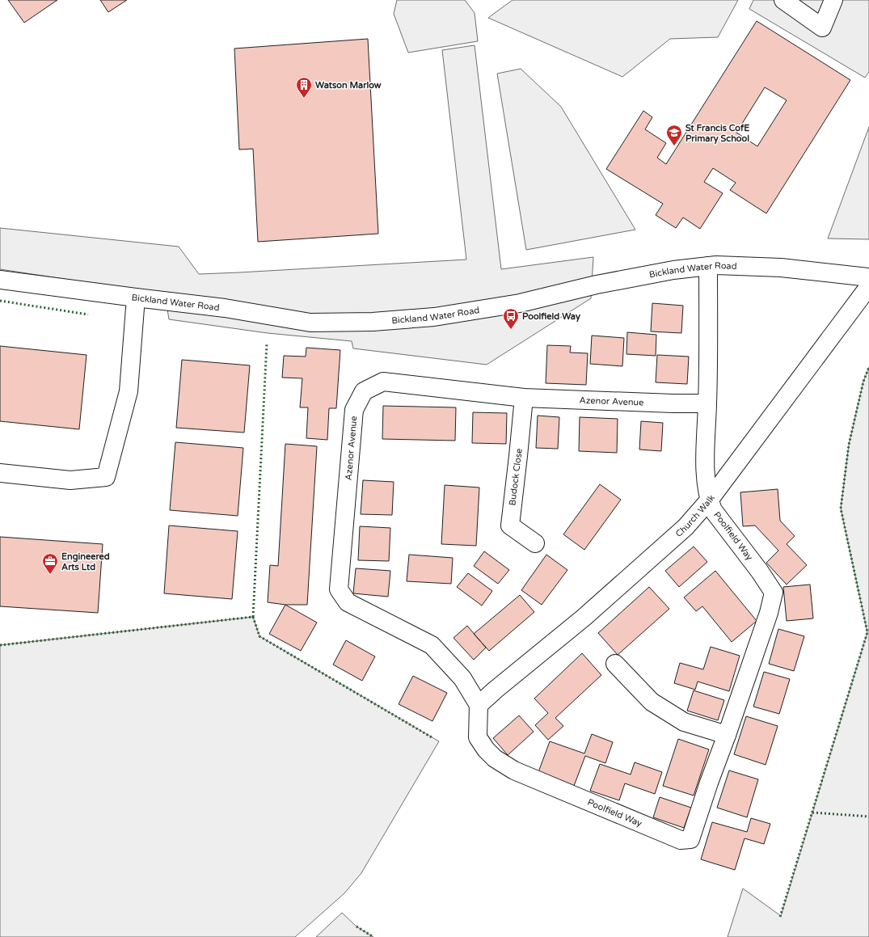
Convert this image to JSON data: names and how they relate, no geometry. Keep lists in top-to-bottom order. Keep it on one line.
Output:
{"streets":{"street":["Bickland Water Road","Azenor Avenue","Budock Close","Church Walk","Poolfield Way"]},"crossings":[["Bickland Water Road","Poolfield Way"],["Azenor Avenue","Budock Close"],["Azenor Avenue","Church Walk"],["Azenor Avenue","Poolfield Way"],["Church Walk","Poolfield Way"]],"places":{"building":["Watson Marlow"],"school or university":["St Francis CofE Primary School"],"bus stop":["Poolfield Way"],"office":["Engineered Arts Ltd"]}}
